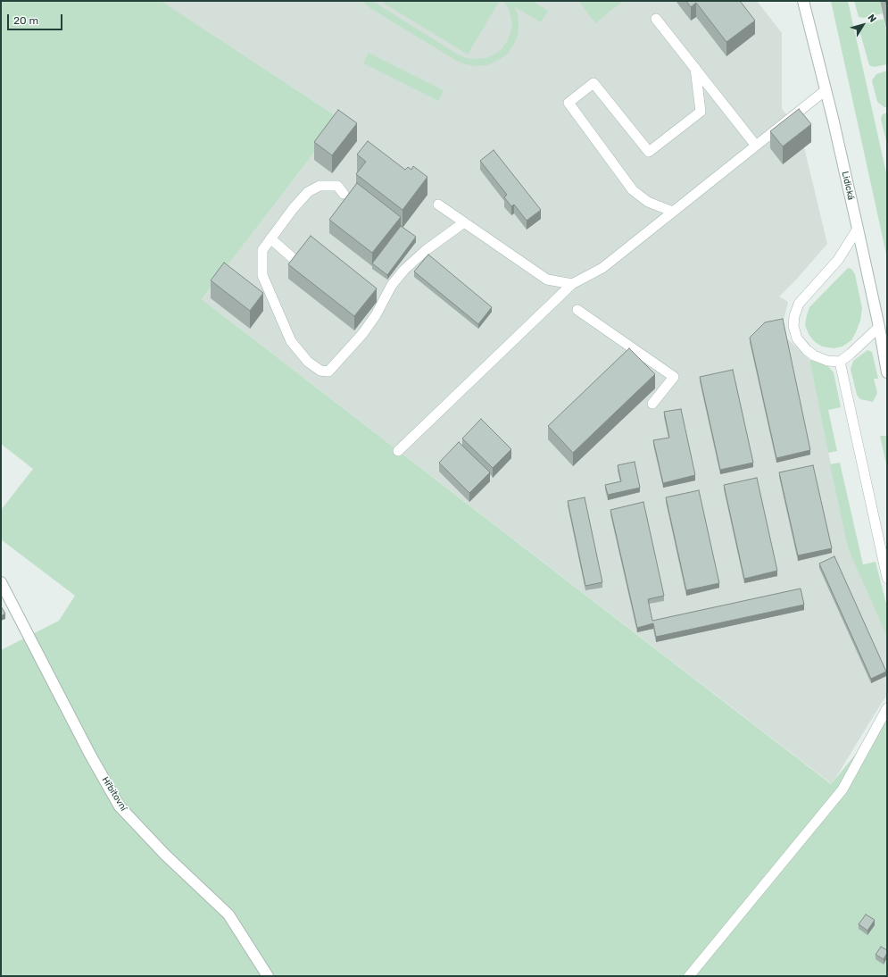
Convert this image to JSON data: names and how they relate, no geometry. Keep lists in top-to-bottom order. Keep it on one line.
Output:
{"streets":{"street":["Lidická","Hřbitovní"]},"scale_bar":"20 m","north":"top right"}
